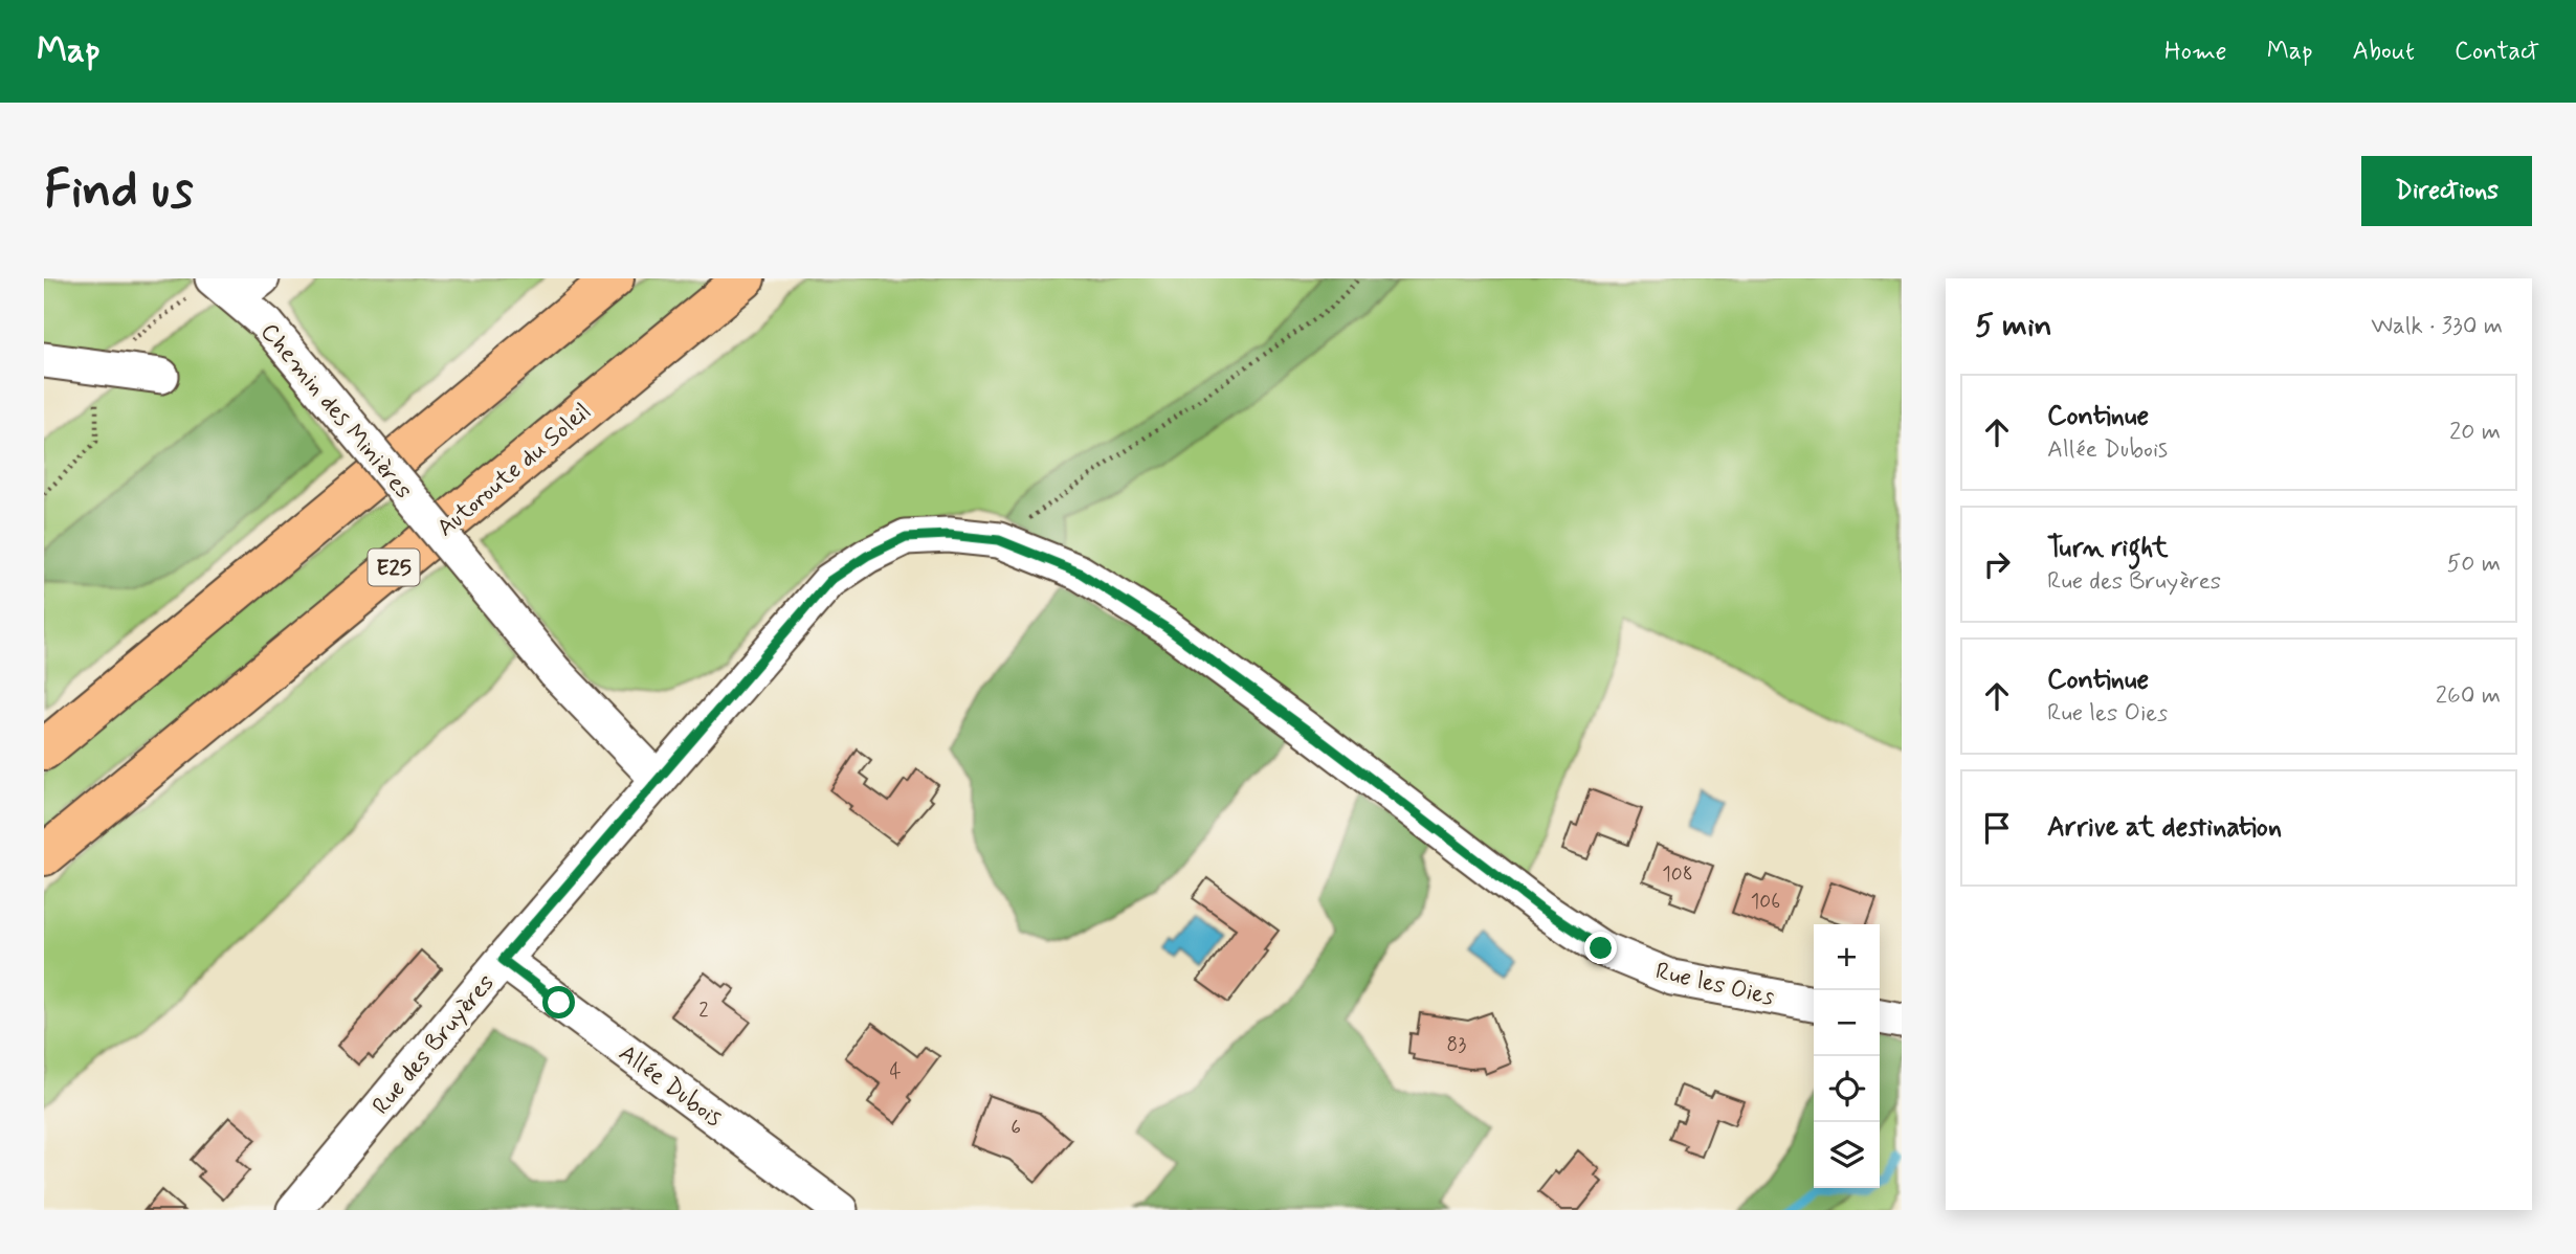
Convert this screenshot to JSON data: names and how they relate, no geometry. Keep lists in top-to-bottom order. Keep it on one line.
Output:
{"streets":{"highway":["Autoroute du Soleil","E25"],"street":["Chemin des Minières","Rue les Oies","Rue des Bruyères","Allée Dubois"]},"crossings":[["Chemin des Minières","Rue les Oies"],["Chemin des Minières","Rue des Bruyères"],["Rue les Oies","Rue des Bruyères"],["Rue des Bruyères","Allée Dubois"]],"house_numbers":["108","106","2","83","4","6"],"page":{"header":"Map","nav":["Home","Map","About","Contact"],"buttons":"Directions","title":"Find us","heading":["5 min","Walk · 330 m"],"list":[["Continue","Allée Dubois","20 m"],["Turn right","Rue des Bruyères","50 m"],["Continue","Rue les Oies","260 m"],"Arrive at destination"],"map_buttons":["+","−"]}}
